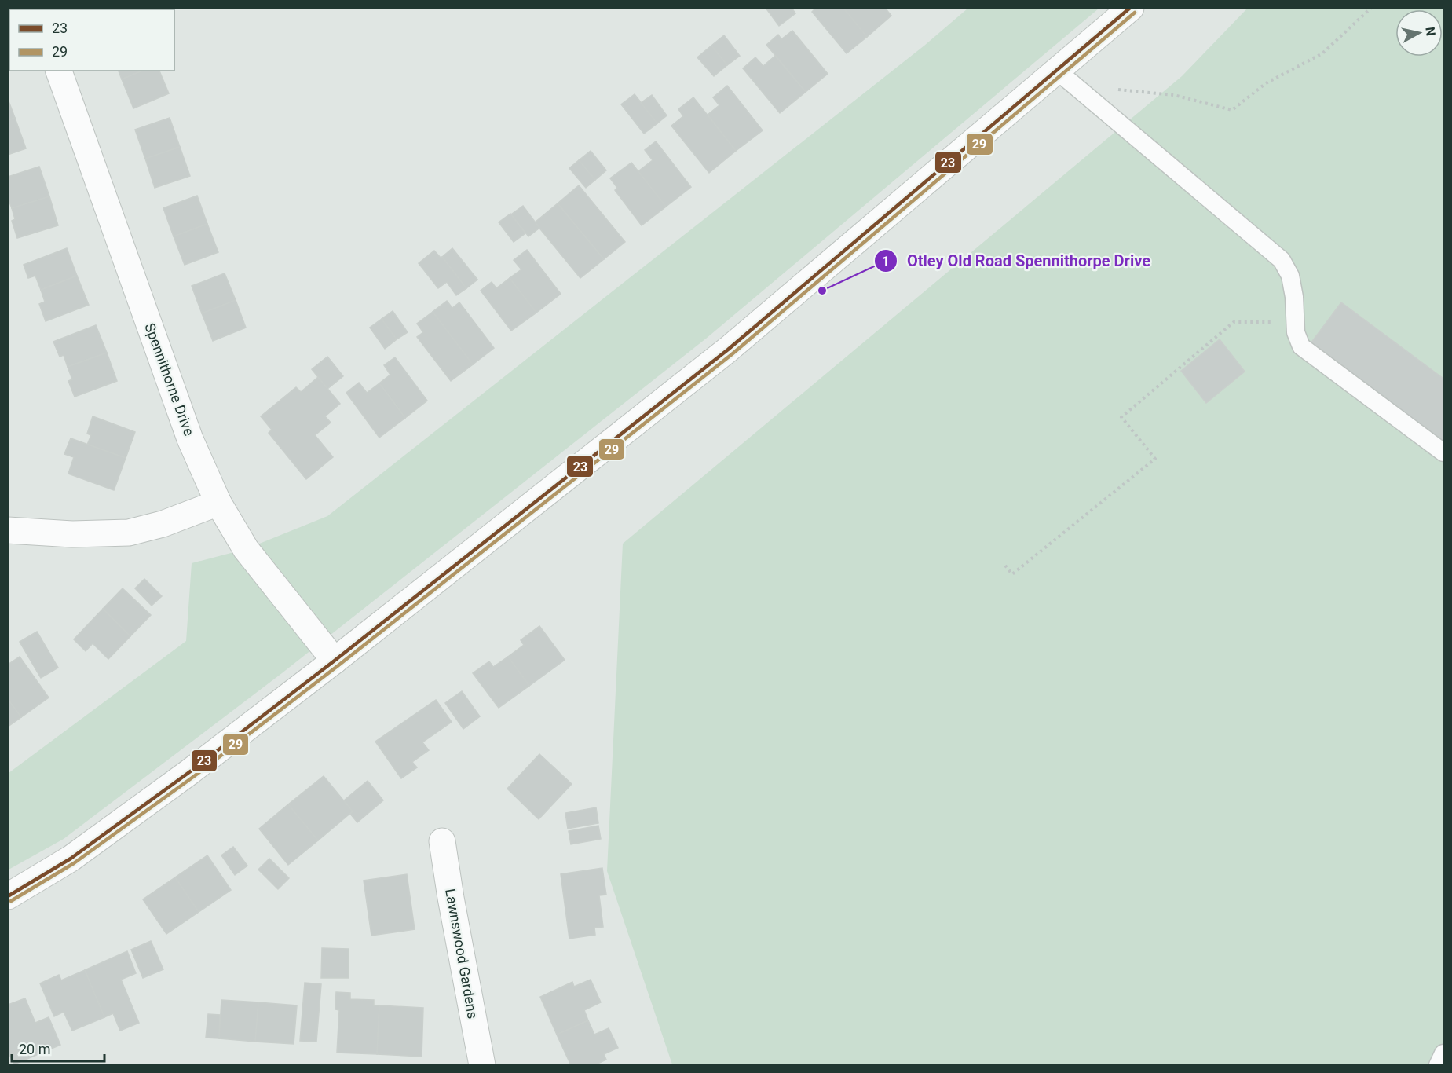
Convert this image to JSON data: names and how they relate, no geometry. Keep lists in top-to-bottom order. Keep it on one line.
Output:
{"streets":{"street":["Spennithorne Drive","Lawnswood Gardens"]},"places":["Otley Old Road Spennithorpe Drive"],"lines":["transit line 23","transit line 29"],"legend":["23","29"],"scale_bar":"20 m","north":"right"}
